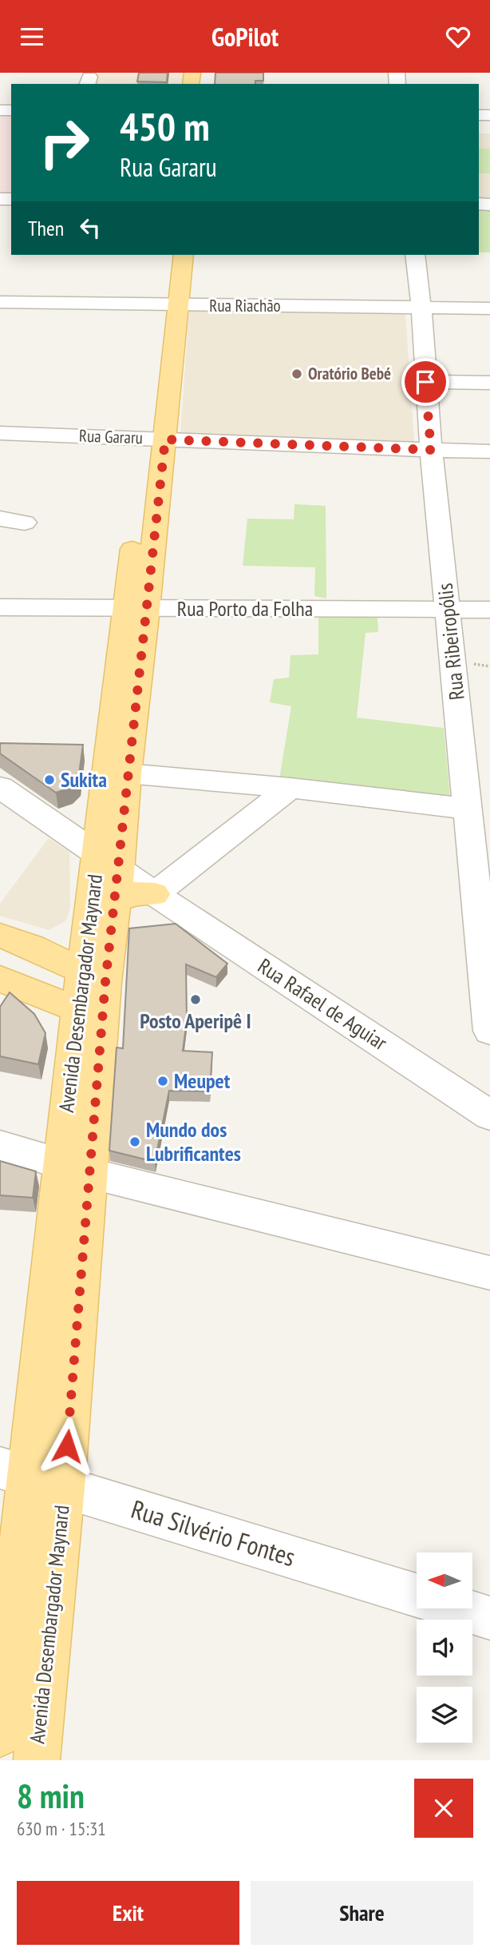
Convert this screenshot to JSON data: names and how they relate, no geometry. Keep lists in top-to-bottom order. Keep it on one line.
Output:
{"streets":{"main road":["Avenida Desembargador Maynard"],"street":["Rua Riachão","Rua Gararu","Rua Porto da Folha","Rua Ribeiropólis","Rua Rafael de Aguiar","Rua Silvério Fontes"]},"crossings":[["Rua Riachão","Rua Ribeiropólis"],["Rua Riachão","Avenida Desembargador Maynard"],["Rua Gararu","Rua Ribeiropólis"],["Rua Gararu","Avenida Desembargador Maynard"],["Rua Porto da Folha","Rua Ribeiropólis"],["Rua Porto da Folha","Avenida Desembargador Maynard"],["Avenida Desembargador Maynard","Rua Rafael de Aguiar"],["Avenida Desembargador Maynard","Rua Silvério Fontes"]],"places":["Oratório Bebé","Sukita","Posto Aperipê I","Meupet","Mundo dos Lubrificantes"],"north":"left","page":{"header":"GoPilot","turn":["450 m","Rua Gararu"],"then":"Then","heading":["8 min","630 m · 15:31"],"buttons":["Exit","Share"]}}
